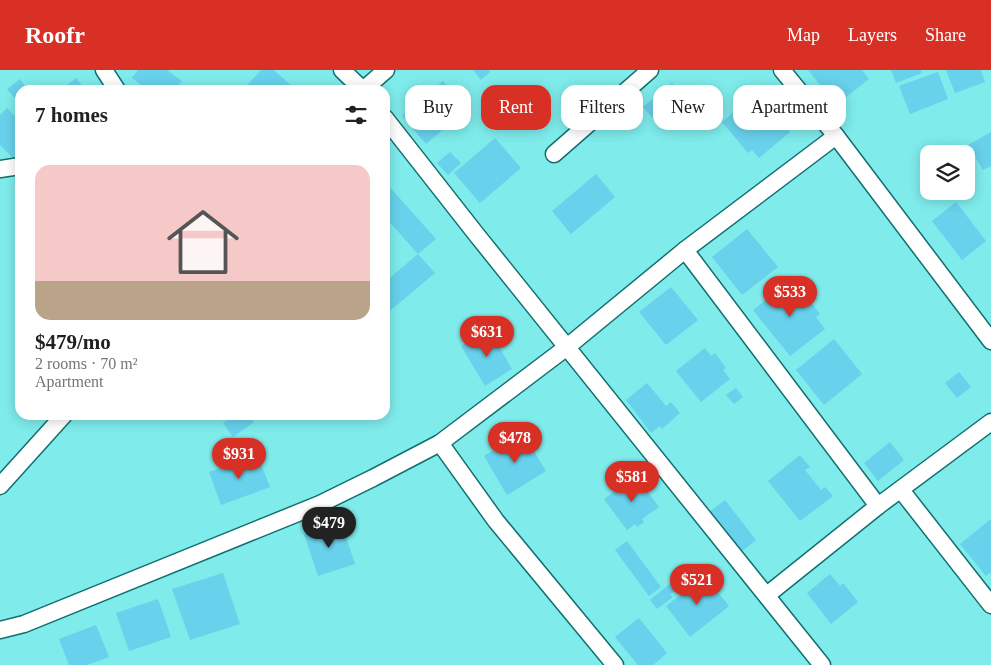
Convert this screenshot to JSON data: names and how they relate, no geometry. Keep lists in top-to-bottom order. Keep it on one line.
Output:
{"page":{"header":"Roofr","nav":["Map","Layers","Share"],"chip":["Buy","Rent","Filters","New","Apartment"],"heading":"7 homes","list":[{"name":"$479/mo","note":"2 rooms · 70 m² · Apartment"}],"price":["$533","$631","$478","$931","$581","$479","$521"]}}
